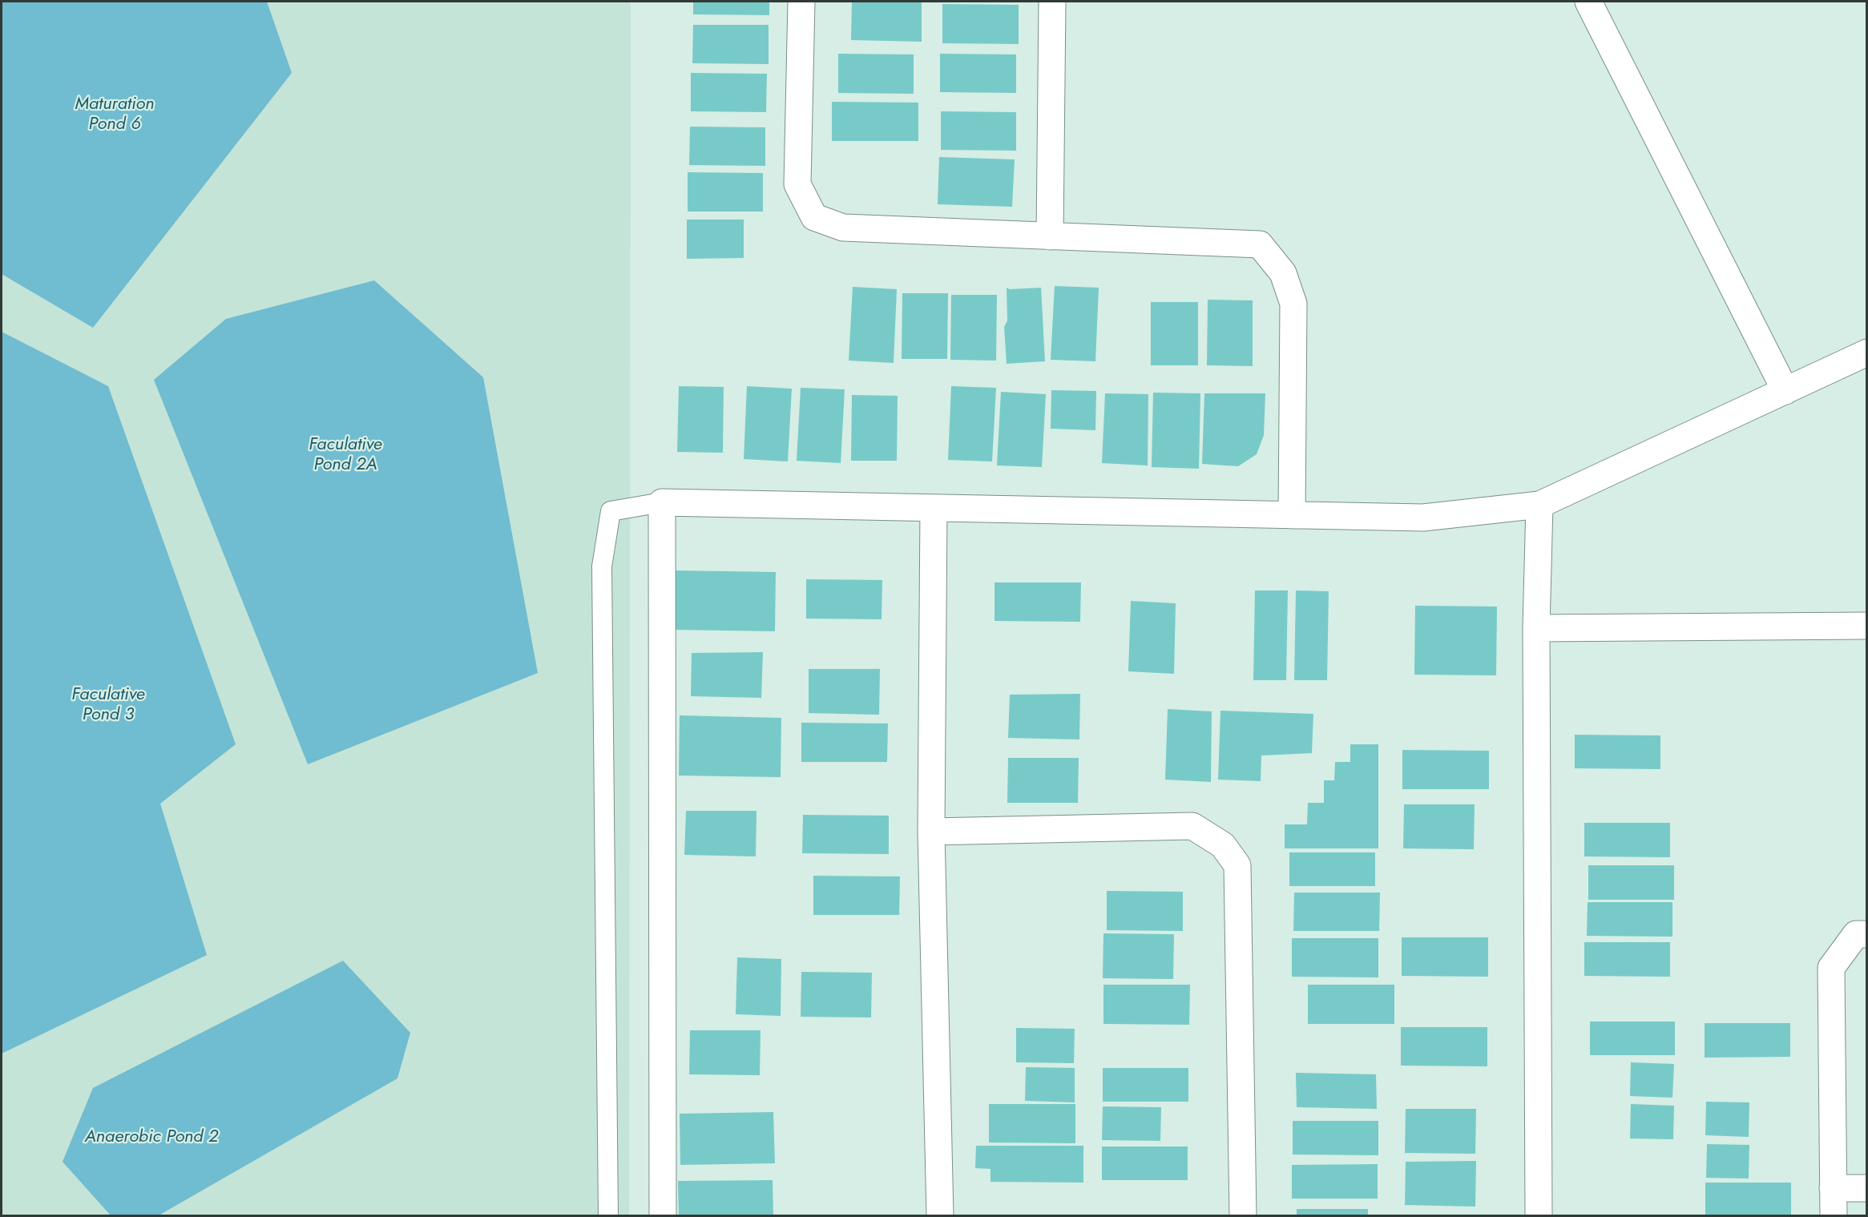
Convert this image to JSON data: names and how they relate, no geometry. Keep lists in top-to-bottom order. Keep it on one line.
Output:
{"water":["Maturation Pond 6","Faculative Pond 2A","Faculative Pond 3","Anaerobic Pond 2"]}
